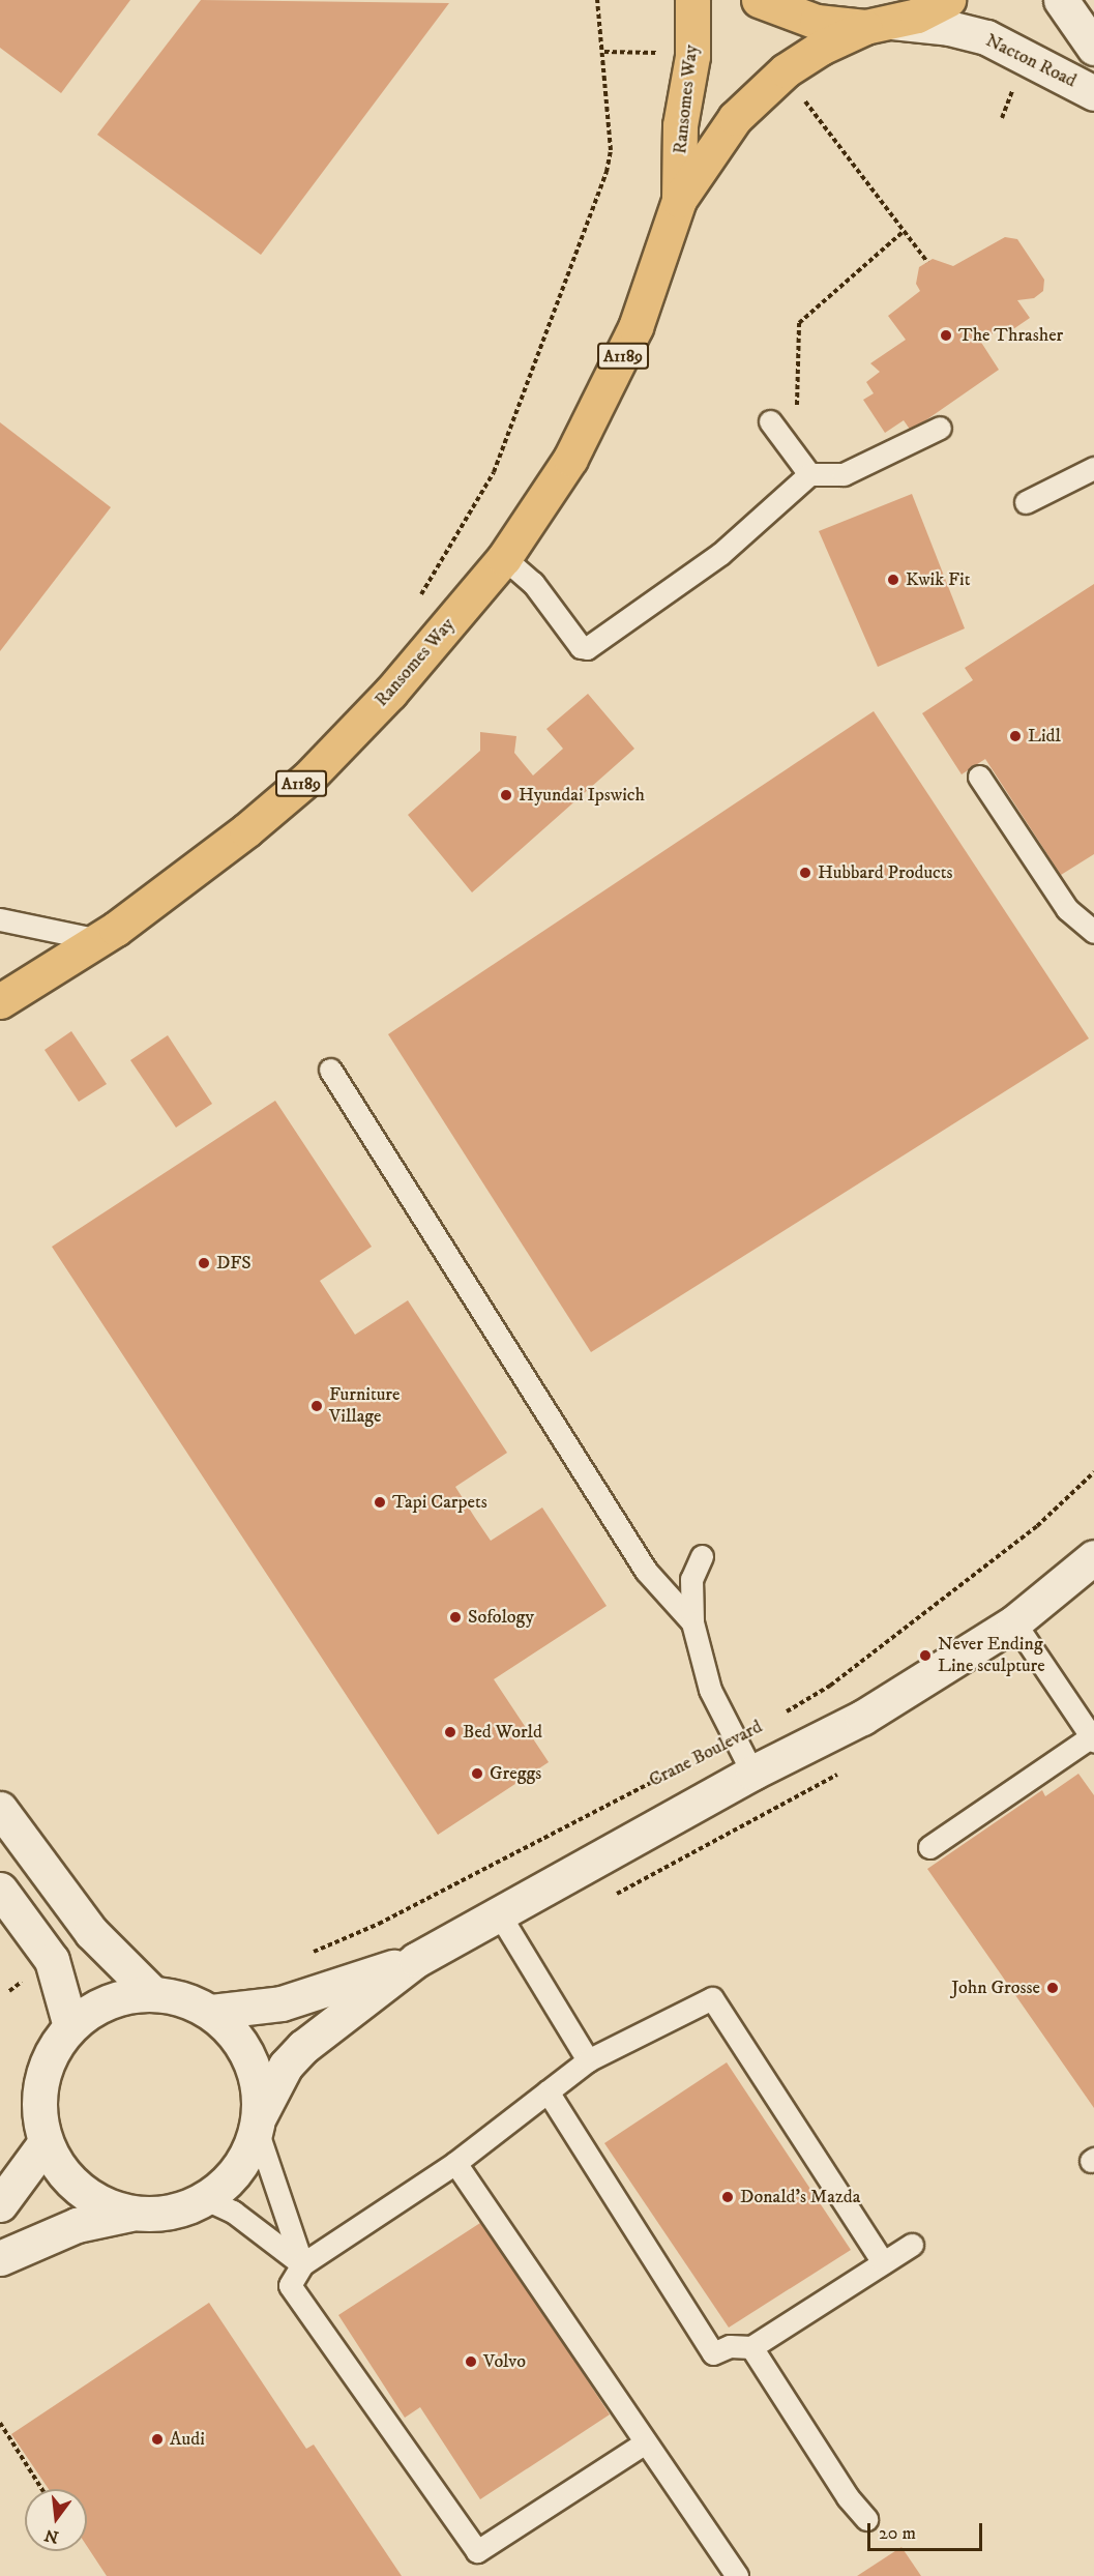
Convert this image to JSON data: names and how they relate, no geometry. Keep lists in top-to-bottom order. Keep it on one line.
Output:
{"streets":{"main road":["Ransomes Way","A1189"],"street":["Nacton Road","Crane Boulevard"]},"crossings":[["Nacton Road","Ransomes Way"]],"places":["The Thrasher","Kwik Fit","Lidl","Hyundai Ipswich","Hubbard Products","DFS","Furniture Village","Tapi Carpets","Sofology","Never Ending Line sculpture","Bed World","Greggs","John Grosse","Donald's Mazda","Volvo","Audi"],"scale_bar":"20 m","north":"bottom"}
